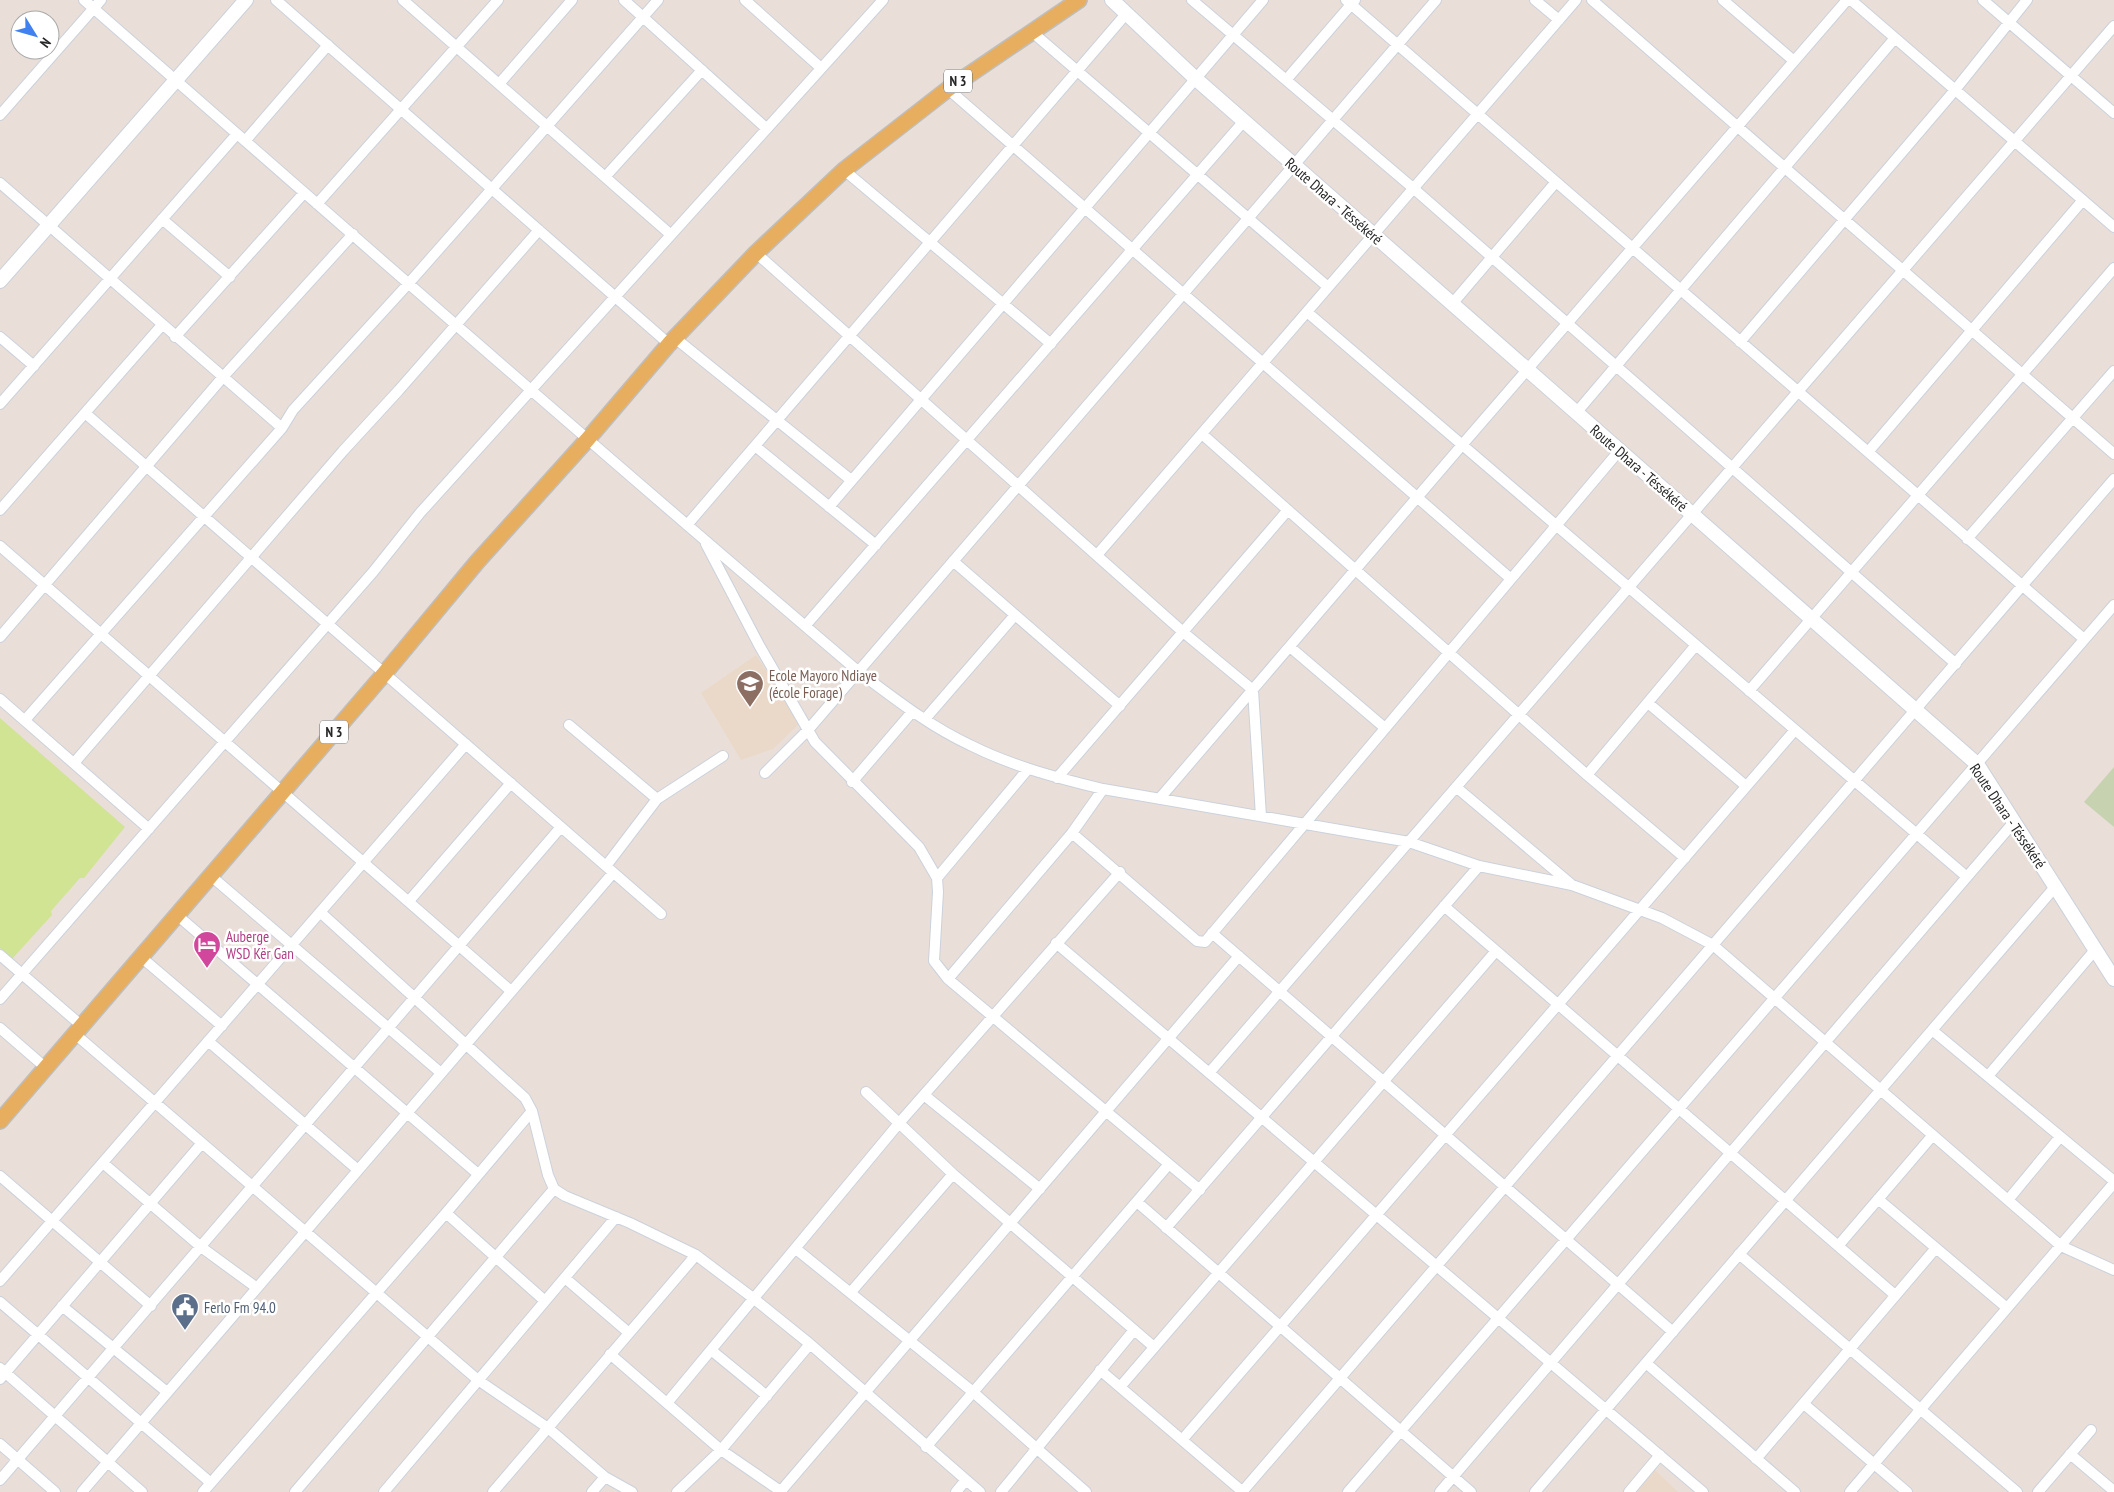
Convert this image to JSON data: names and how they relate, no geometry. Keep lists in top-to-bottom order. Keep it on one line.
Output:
{"streets":{"main road":["N 3"],"street":["Route Dhara - Téssékéré"]},"places":{"school or university":["Ecole Mayoro Ndiaye (école Forage)"],"hotel":["Auberge WSD Kër Gan"],"public building":["Ferlo Fm 94.0"]},"north":"bottom right"}
